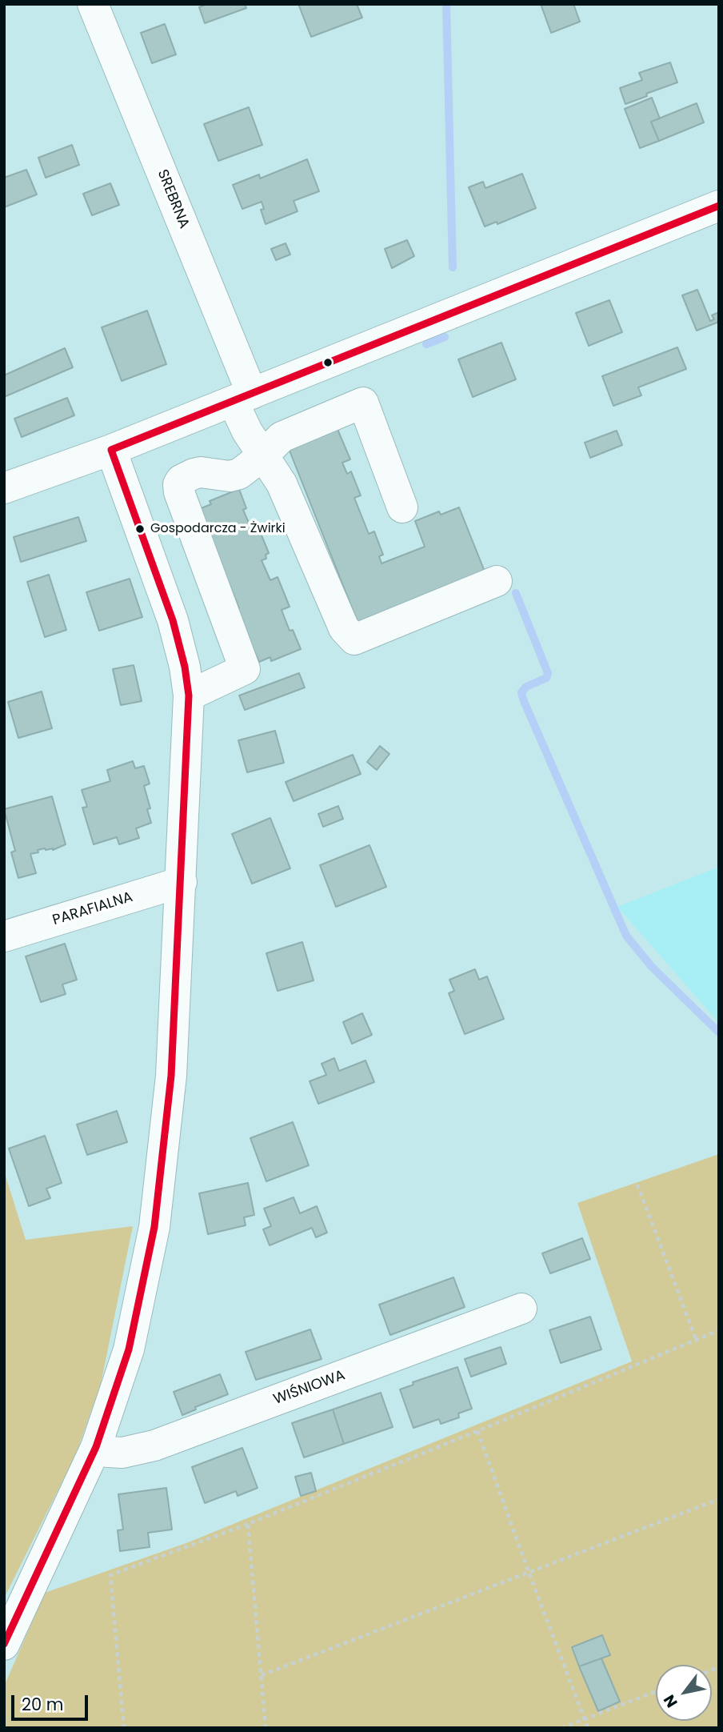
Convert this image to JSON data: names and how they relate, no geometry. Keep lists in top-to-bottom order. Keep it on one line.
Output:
{"streets":{"street":["SREBRNA","PARAFIALNA","WIŚNIOWA"]},"places":["Gospodarcza - Żwirki"],"scale_bar":"20 m","north":"bottom left"}
